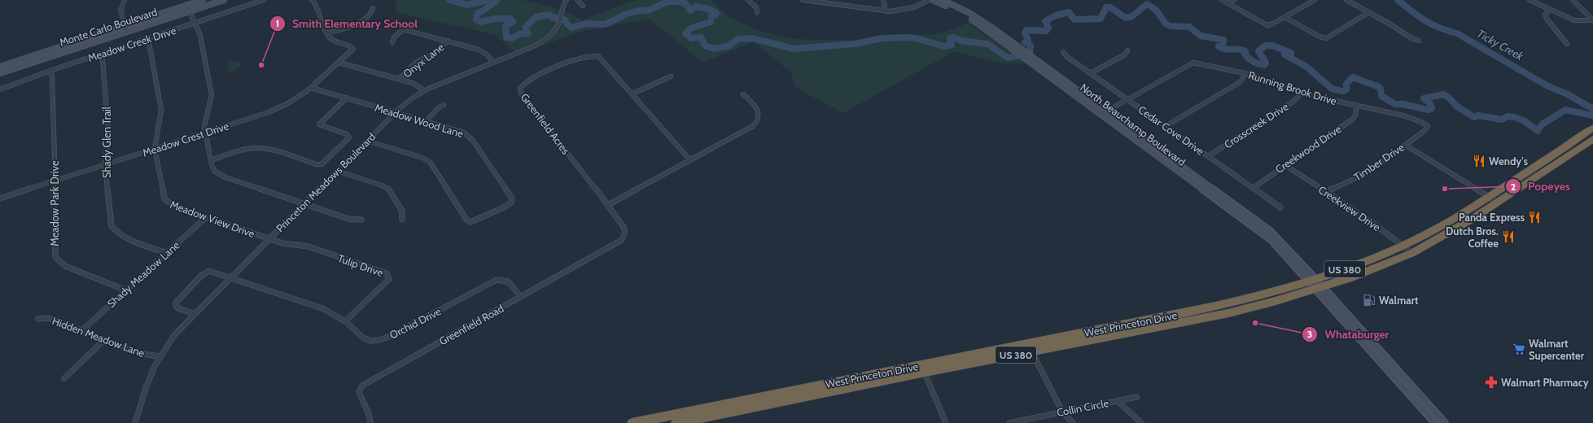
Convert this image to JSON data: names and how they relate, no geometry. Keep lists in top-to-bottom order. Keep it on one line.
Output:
{"streets":{"highway":["US 380","West Princeton Drive"],"street":["Monte Carlo Boulevard","Meadow Creek Drive","Onyx Lane","Running Brook Drive","Meadow Wood Lane","Greenfield Acres","North Beauchamp Boulevard","Crosscreek Drive","Cedar Cove Drive","Meadow Crest Drive","Shady Glen Trail","Creekwood Drive","Timber Drive","Princeton Meadows Boulevard","Meadow Park Drive","Creekview Drive","Meadow View Drive","Tulip Drive","Shady Meadow Lane","Orchid Drive","Greenfield Road","Hidden Meadow Lane","Collin Circle"]},"crossings":[["Meadow Creek Drive","Shady Glen Trail"],["Meadow Creek Drive","Meadow Park Drive"],["Meadow Creek Drive","Meadow View Drive"],["Running Brook Drive","Crosscreek Drive"],["Running Brook Drive","Cedar Cove Drive"],["Running Brook Drive","Creekwood Drive"],["Running Brook Drive","Timber Drive"],["Meadow Wood Lane","Meadow Crest Drive"],["Meadow Wood Lane","Princeton Meadows Boulevard"],["Greenfield Acres","Greenfield Road"],["North Beauchamp Boulevard","West Princeton Drive"],["Crosscreek Drive","Cedar Cove Drive"],["Cedar Cove Drive","Creekwood Drive"],["Meadow Crest Drive","Shady Glen Trail"],["Meadow Crest Drive","Meadow Park Drive"],["Meadow Crest Drive","Meadow View Drive"],["Shady Glen Trail","Shady Meadow Lane"],["Creekwood Drive","Creekview Drive"],["Timber Drive","Creekview Drive"],["Princeton Meadows Boulevard","Meadow View Drive"],["Princeton Meadows Boulevard","Tulip Drive"],["Princeton Meadows Boulevard","Orchid Drive"],["Princeton Meadows Boulevard","Hidden Meadow Lane"],["Meadow Park Drive","Shady Meadow Lane"],["Creekview Drive","West Princeton Drive"],["Meadow View Drive","Tulip Drive"],["Meadow View Drive","Shady Meadow Lane"],["Tulip Drive","Orchid Drive"],["Shady Meadow Lane","Hidden Meadow Lane"],["Orchid Drive","Greenfield Road"]],"water":["Ticky Creek"],"places":{"other":["Smith Elementary School","Popeyes","Whataburger"],"restaurant":["Wendy's","Panda Express","Dutch Bros. Coffee"],"fuel station":["Walmart"],"supermarket":["Walmart Supercenter"],"pharmacy":["Walmart Pharmacy"]}}
